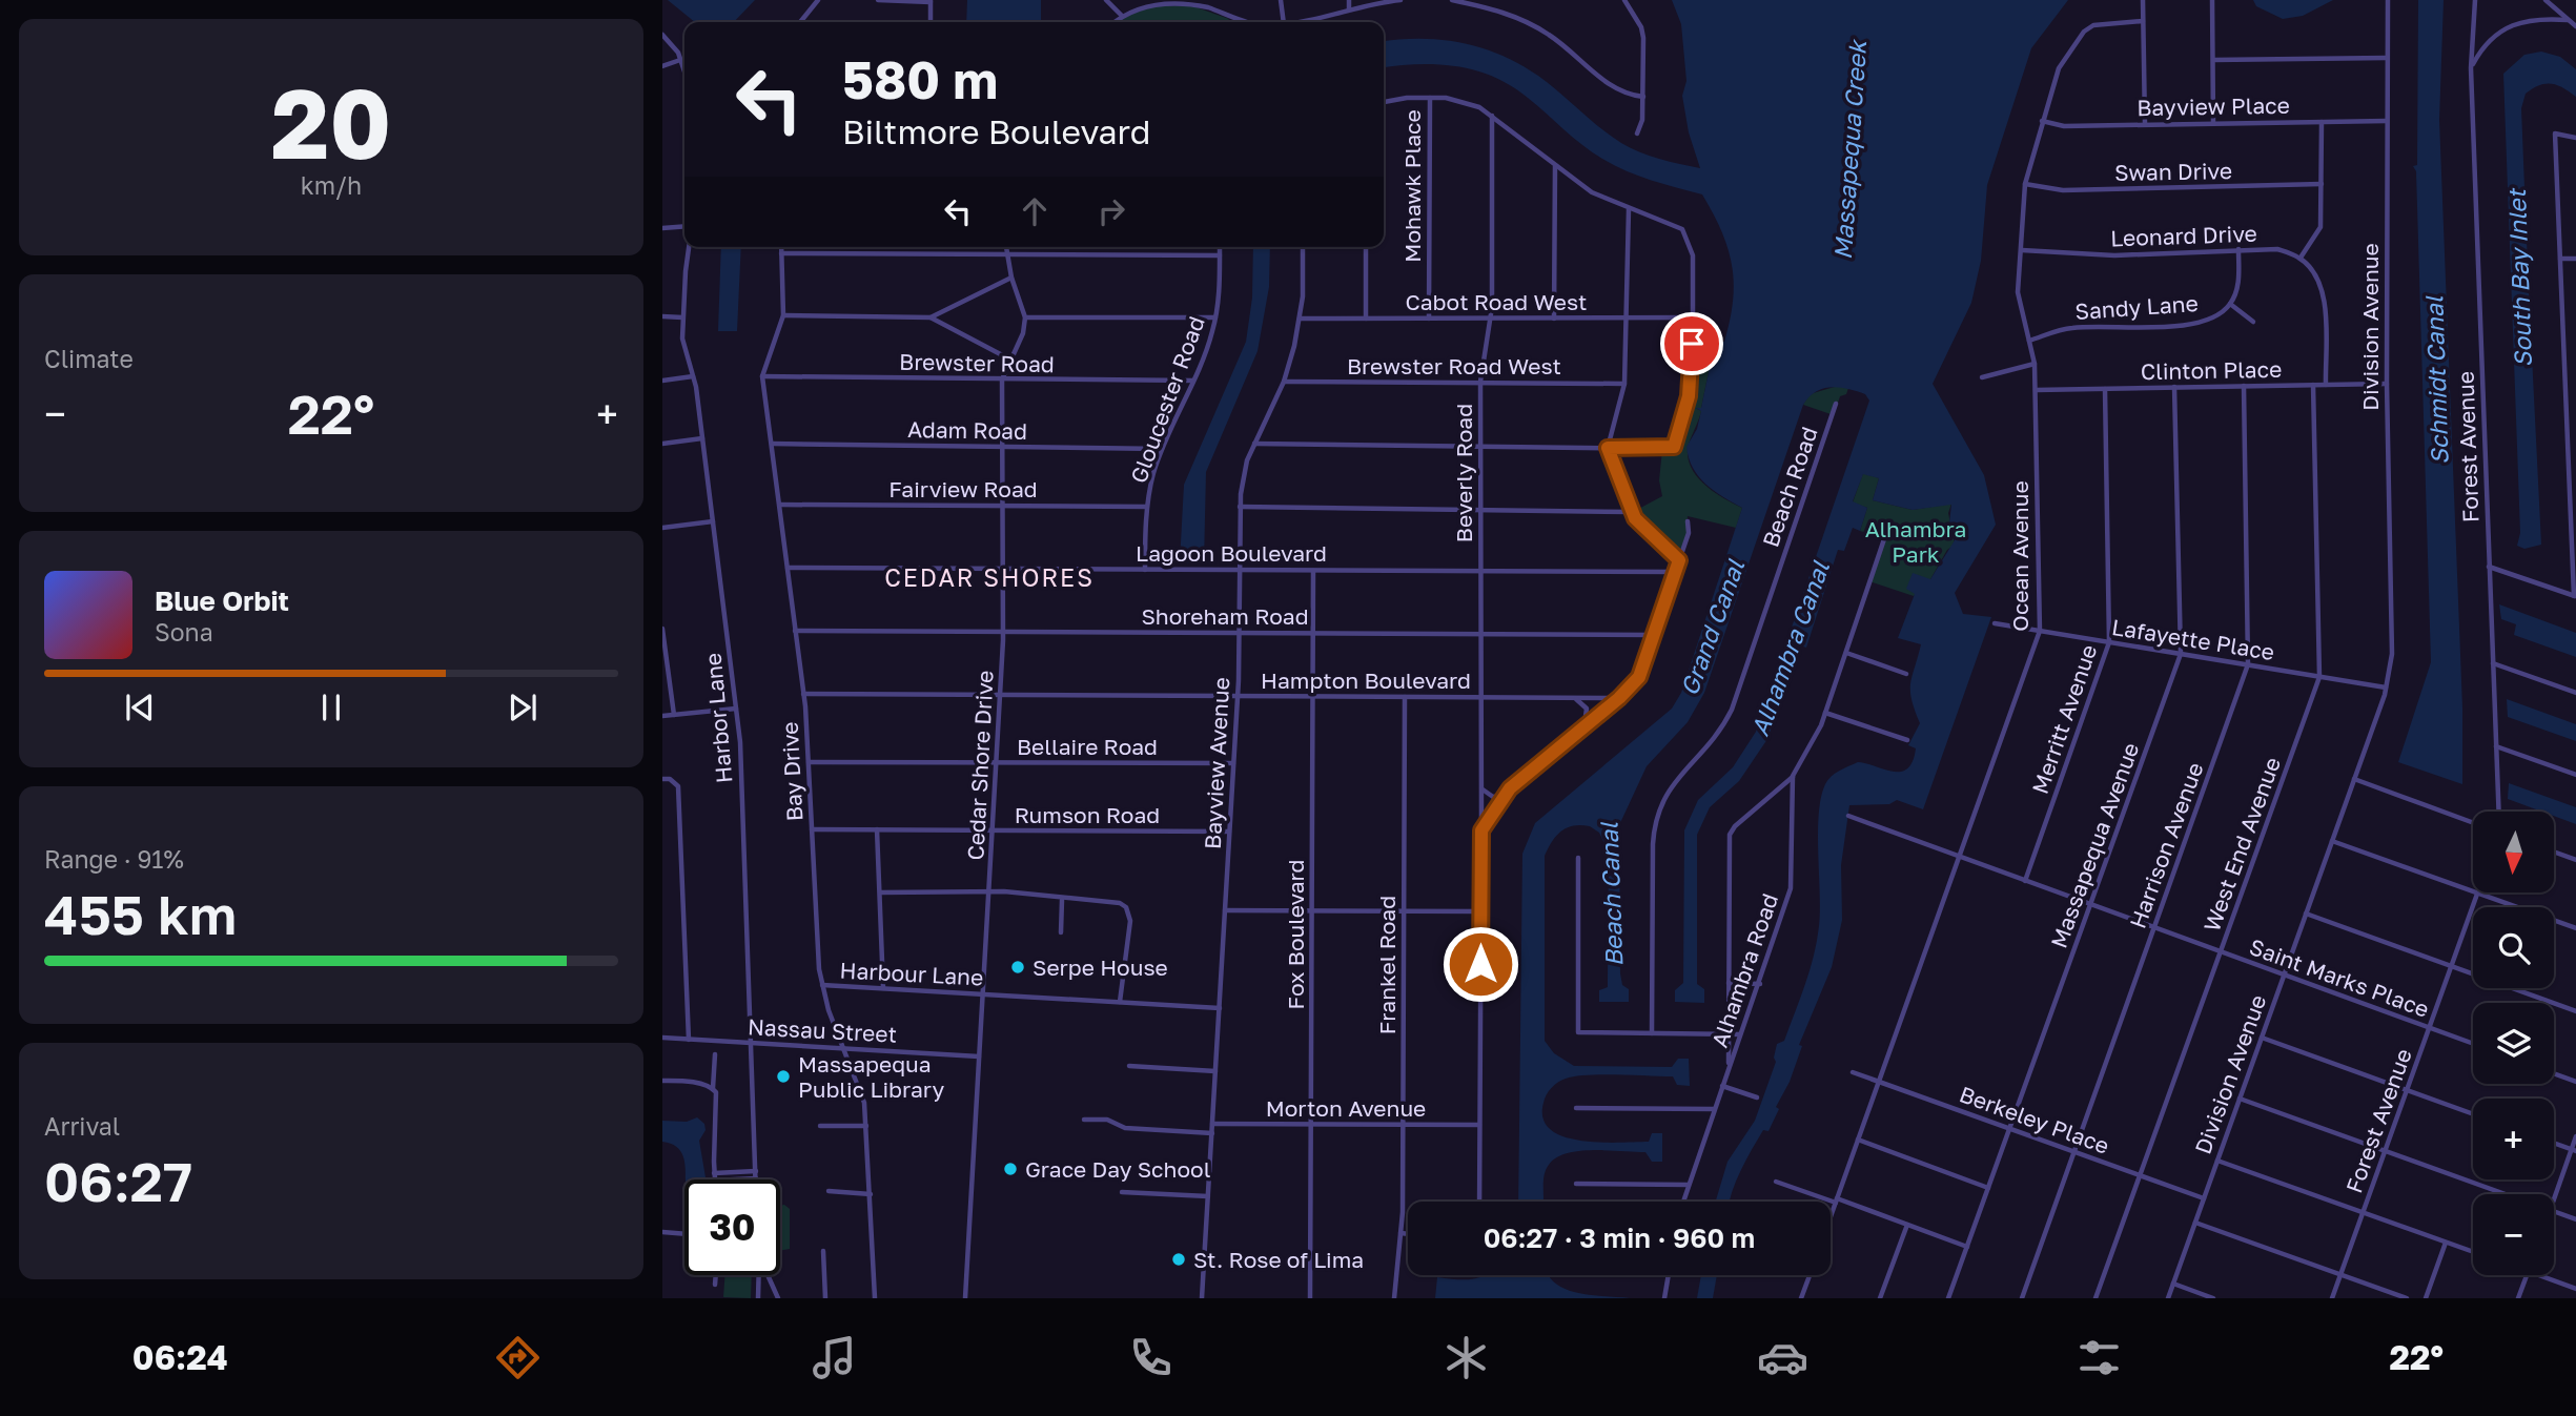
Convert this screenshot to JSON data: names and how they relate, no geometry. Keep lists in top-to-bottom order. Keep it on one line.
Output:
{"streets":{"street":["Bayview Place","Swan Drive","Mohawk Place","Leonard Drive","Cabot Road West","Sandy Lane","Division Avenue","Brewster Road","Brewster Road West","Clinton Place","Gloucester Road","Adam Road","Forest Avenue","Beverly Road","Beach Road","Fairview Road","Lagoon Boulevard","Ocean Avenue","Shoreham Road","Lafayette Place","Hampton Boulevard","Harbor Lane","Merritt Avenue","Bellaire Road","Bayview Avenue","Cedar Shore Drive","Bay Drive","Rumson Road","West End Avenue","Massapequa Avenue","Harrison Avenue","Fox Boulevard","Frankel Road","Alhambra Road","Harbour Lane","Saint Marks Place","Nassau Street","Morton Avenue","Berkeley Place"]},"crossings":[["Bayview Place","Division Avenue"],["Bayview Place","Ocean Avenue"],["Swan Drive","Ocean Avenue"],["Mohawk Place","Cabot Road West"],["Leonard Drive","Sandy Lane"],["Leonard Drive","Ocean Avenue"],["Cabot Road West","Beverly Road"],["Cabot Road West","Bayview Avenue"],["Sandy Lane","Ocean Avenue"],["Division Avenue","Clinton Place"],["Division Avenue","Lafayette Place"],["Division Avenue","Saint Marks Place"],["Division Avenue","Berkeley Place"],["Brewster Road","Gloucester Road"],["Brewster Road","Cedar Shore Drive"],["Brewster Road","Bay Drive"],["Brewster Road West","Beverly Road"],["Brewster Road West","Bayview Avenue"],["Clinton Place","Ocean Avenue"],["Clinton Place","Merritt Avenue"],["Clinton Place","West End Avenue"],["Clinton Place","Massapequa Avenue"],["Clinton Place","Harrison Avenue"],["Gloucester Road","Adam Road"],["Gloucester Road","Fairview Road"],["Gloucester Road","Lagoon Boulevard"],["Adam Road","Cedar Shore Drive"],["Adam Road","Bay Drive"],["Forest Avenue","Saint Marks Place"],["Beverly Road","Lagoon Boulevard"],["Beverly Road","Shoreham Road"],["Beverly Road","Hampton Boulevard"],["Beverly Road","Morton Avenue"],["Fairview Road","Cedar Shore Drive"],["Fairview Road","Bay Drive"],["Lagoon Boulevard","Bayview Avenue"],["Lagoon Boulevard","Cedar Shore Drive"],["Lagoon Boulevard","Bay Drive"],["Lagoon Boulevard","Fox Boulevard"],["Ocean Avenue","Lafayette Place"],["Ocean Avenue","Saint Marks Place"],["Ocean Avenue","Berkeley Place"],["Shoreham Road","Bayview Avenue"],["Shoreham Road","Cedar Shore Drive"],["Shoreham Road","Bay Drive"],["Shoreham Road","Fox Boulevard"],["Lafayette Place","Merritt Avenue"],["Lafayette Place","West End Avenue"],["Lafayette Place","Massapequa Avenue"],["Lafayette Place","Harrison Avenue"],["Hampton Boulevard","Bayview Avenue"],["Hampton Boulevard","Cedar Shore Drive"],["Hampton Boulevard","Bay Drive"],["Hampton Boulevard","Fox Boulevard"],["Hampton Boulevard","Frankel Road"],["Harbor Lane","Nassau Street"],["Merritt Avenue","Saint Marks Place"],["Bellaire Road","Bayview Avenue"],["Bellaire Road","Cedar Shore Drive"],["Bellaire Road","Bay Drive"],["Bayview Avenue","Rumson Road"],["Bayview Avenue","Harbour Lane"],["Bayview Avenue","Morton Avenue"],["Cedar Shore Drive","Rumson Road"],["Cedar Shore Drive","Harbour Lane"],["Cedar Shore Drive","Nassau Street"],["Bay Drive","Rumson Road"],["Bay Drive","Harbour Lane"],["Bay Drive","Nassau Street"],["West End Avenue","Saint Marks Place"],["West End Avenue","Berkeley Place"],["Massapequa Avenue","Saint Marks Place"],["Massapequa Avenue","Berkeley Place"],["Harrison Avenue","Saint Marks Place"],["Harrison Avenue","Berkeley Place"],["Fox Boulevard","Morton Avenue"],["Frankel Road","Morton Avenue"]],"districts":["CEDAR SHORES"],"water":["Massapequa Creek","South Bay Inlet","Schmidt Canal","Grand Canal","Alhambra Canal","Beach Canal"],"parks":["Alhambra Park"],"places":["Serpe House","Massapequa Public Library","Grace Day School","St. Rose of Lima"],"north":"bottom","page":{"tile":[["20","km/h"],"Climate",["Range · 91%","455 km"],["Arrival","06:27"]],"turn":["580 m","Biltmore Boulevard"],"heat":["−","22°","+"],"song":["Blue Orbit","Sona"],"map_buttons":["+","−"],"limit":"30","trip":"06:27 · 3 min · 960 m","tabs":["06:24","22°"]}}
